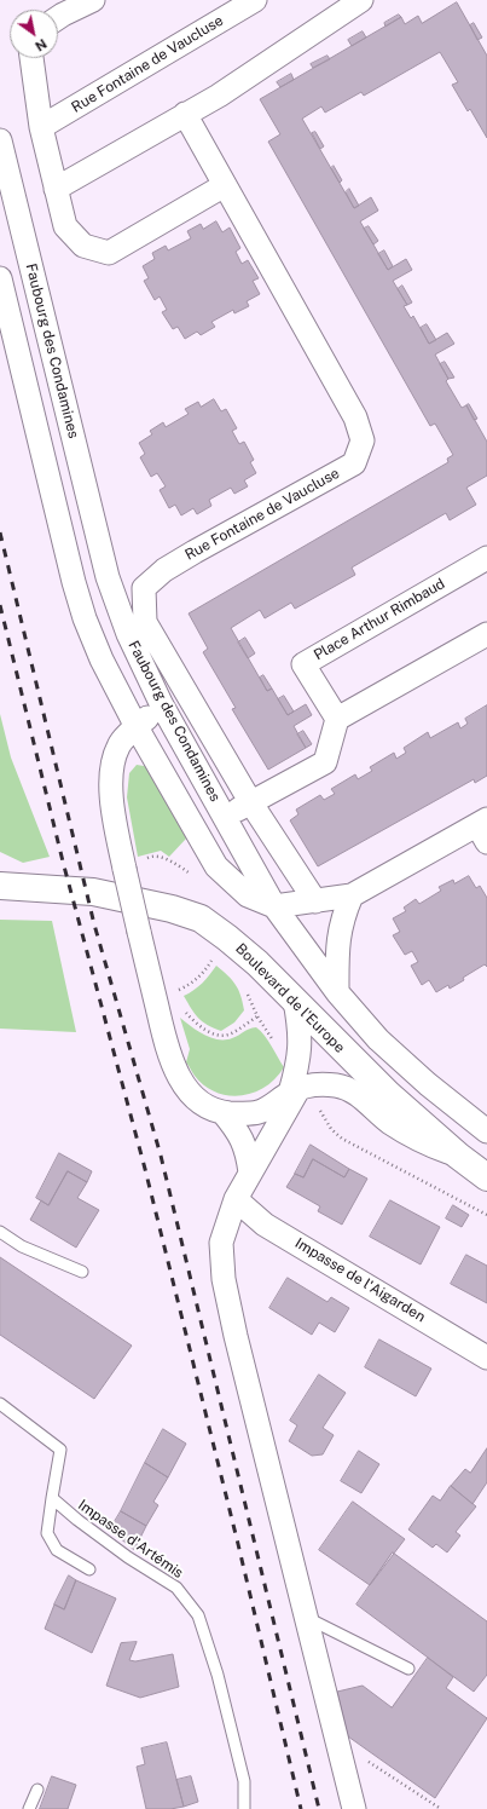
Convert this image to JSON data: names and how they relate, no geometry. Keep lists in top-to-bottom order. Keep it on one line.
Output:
{"streets":{"main road":["Boulevard de l'Europe"],"street":["Rue Fontaine de Vaucluse","Faubourg des Condamines","Place Arthur Rimbaud","Impasse de l'Aigarden"],"lane":["Impasse d'Artémis"]},"north":"bottom right"}
